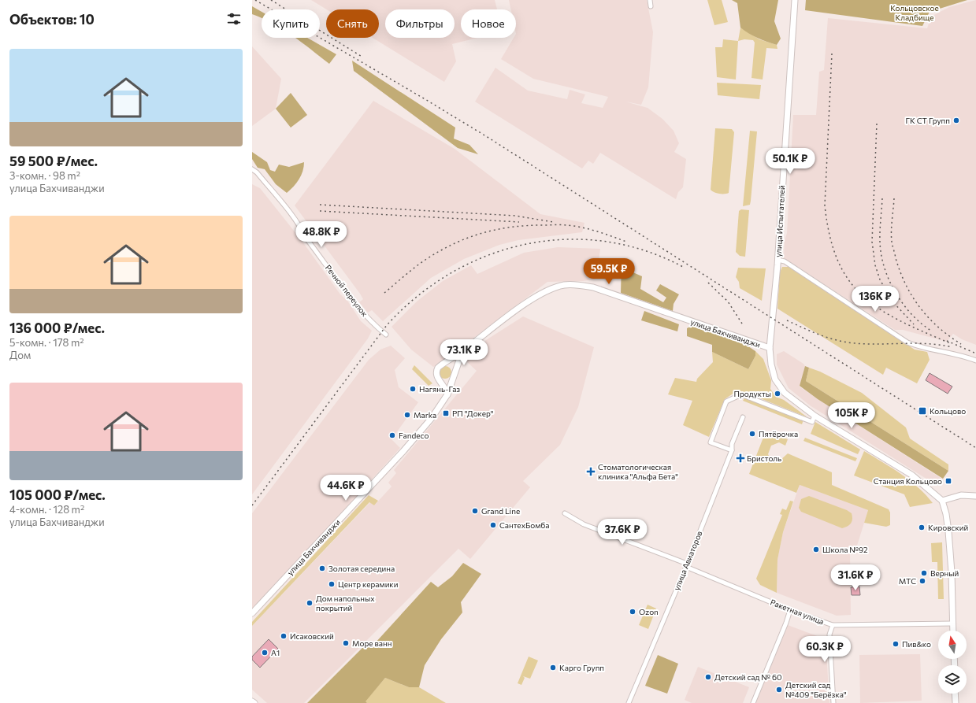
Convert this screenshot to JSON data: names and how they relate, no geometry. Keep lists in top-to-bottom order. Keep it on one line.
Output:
{"streets":{"main road":["улица Испытателей","улица Бахчиванджи"],"street":["Речной переулок","улица Авиаторов","Ракетная улица"]},"crossings":[["улица Испытателей","улица Бахчиванджи"],["улица Авиаторов","Ракетная улица"]],"parks":["Кольцовское Кладбище"],"places":{"other":["ГК СТ Групп","Нагянь-Газ","Продукты","Marka","Пятёрочка","Fandeco","Grand Line","СантехБомба","Кировский","Школа №92","Золотая середина","Верный","МТС","Центр керамики","Дом напольных покрытий","Ozon","Исаковский","Море ванн","Пив&ко","A1","Карго Групп","Детский сад № 60","Детский сад №409 \"Берёзка\""],"transit":["Кольцово","РП \"Докер\"","Станция Кольцово"],"health":["Бристоль","Стоматологическая клиника \"Альфа Бета\""]},"north":"top","page":{"heading":"Объектов: 10","chip":["Купить","Снять","Фильтры","Новое"],"list":[{"name":"59 500 ₽/мес.","note":"3-комн. · 98 m² · улица Бахчиванджи"},{"name":"136 000 ₽/мес.","note":"5-комн. · 178 m² · Дом"},{"name":"105 000 ₽/мес.","note":"4-комн. · 128 m² · улица Бахчиванджи"}],"price":["50.1K ₽","48.8K ₽","59.5K ₽","136K ₽","73.1K ₽","105K ₽","44.6K ₽","37.6K ₽","31.6K ₽","60.3K ₽"]}}
